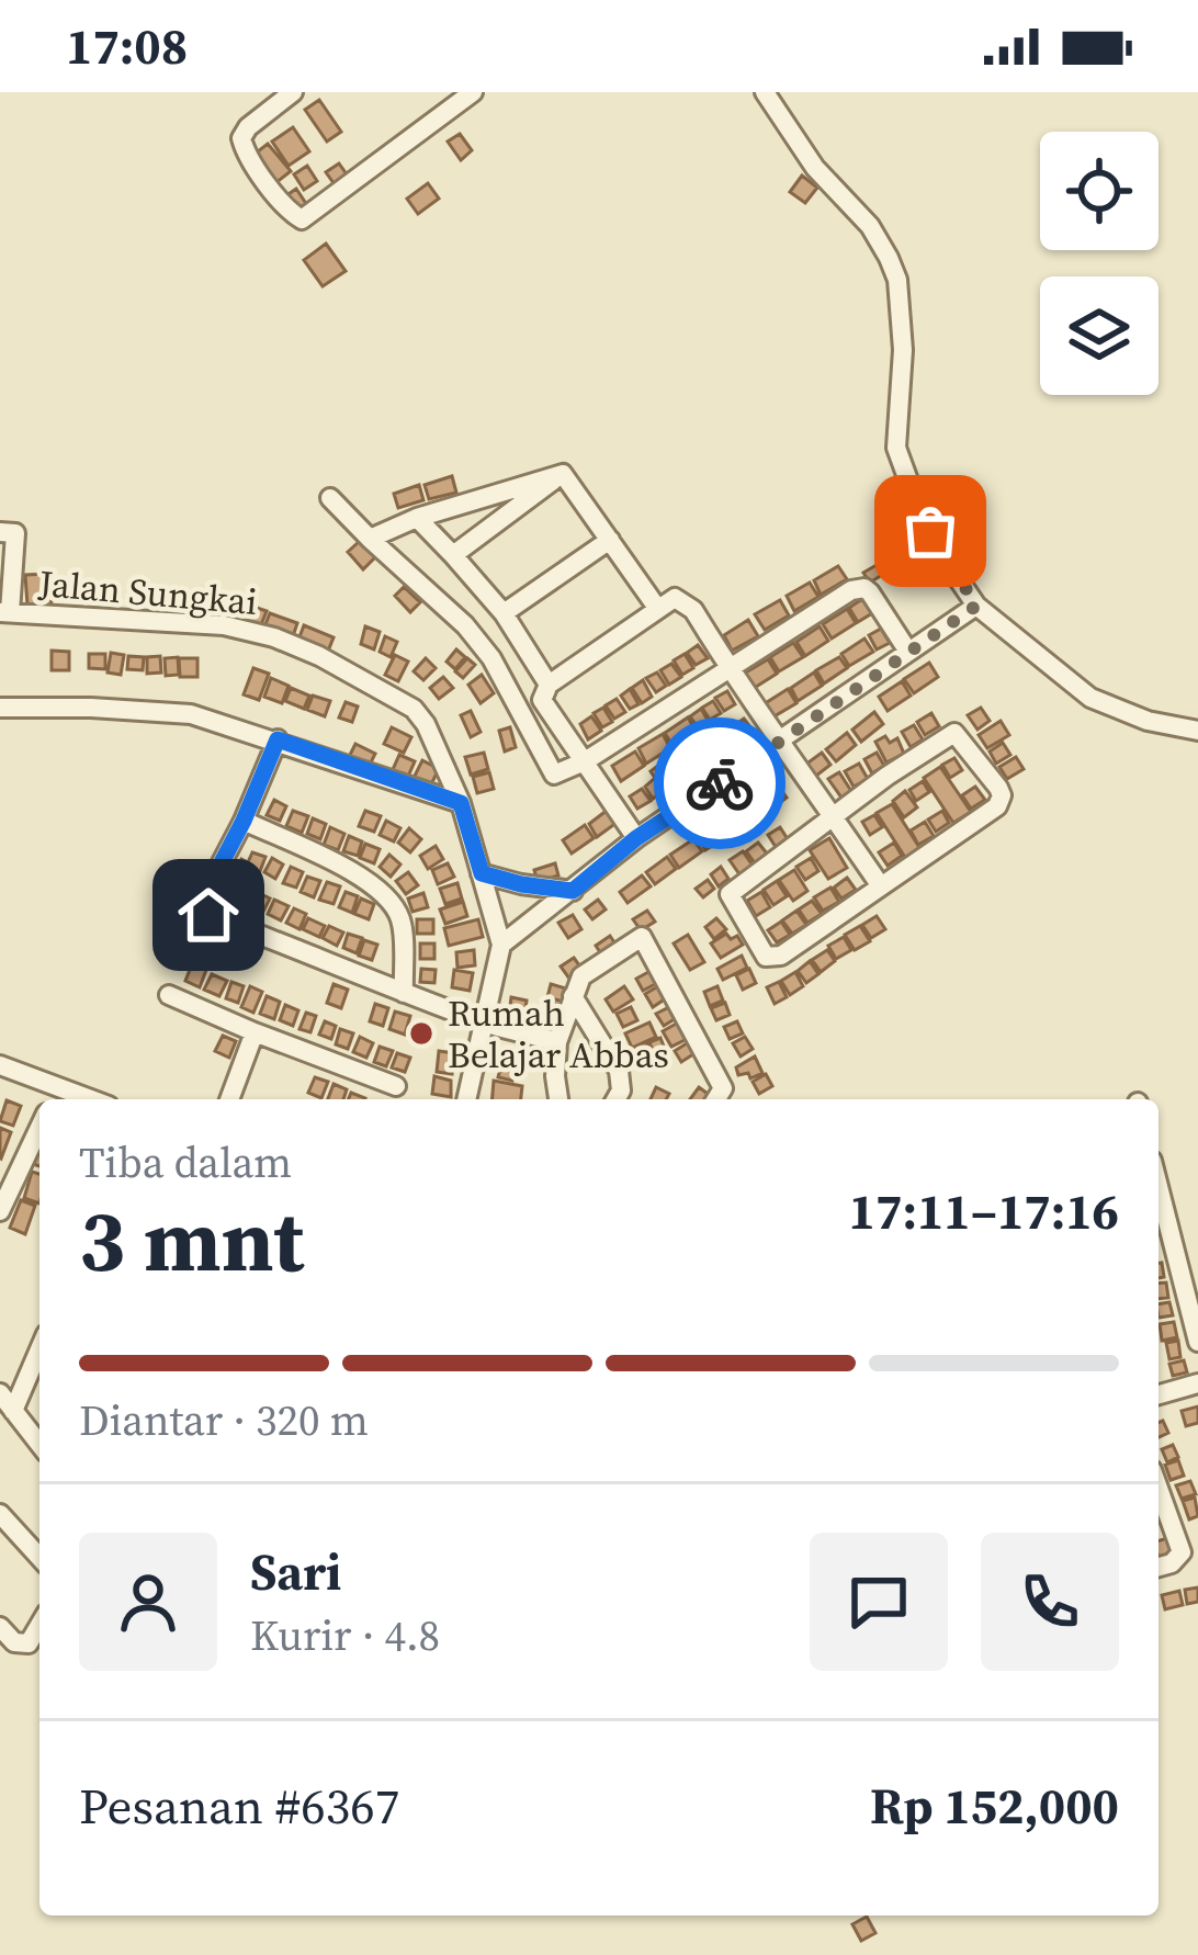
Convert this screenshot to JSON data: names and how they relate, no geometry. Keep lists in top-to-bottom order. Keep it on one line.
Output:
{"streets":{"street":["Jalan Sungkai"]},"places":["Rumah Belajar Abbas"],"page":{"status":"17:08","heading":["3 mnt","Tiba dalam","17:11–17:16"],"panel":["Sari","Kurir · 4.8","Pesanan #6367","Rp 152,000"],"bar":"Diantar · 320 m"}}
